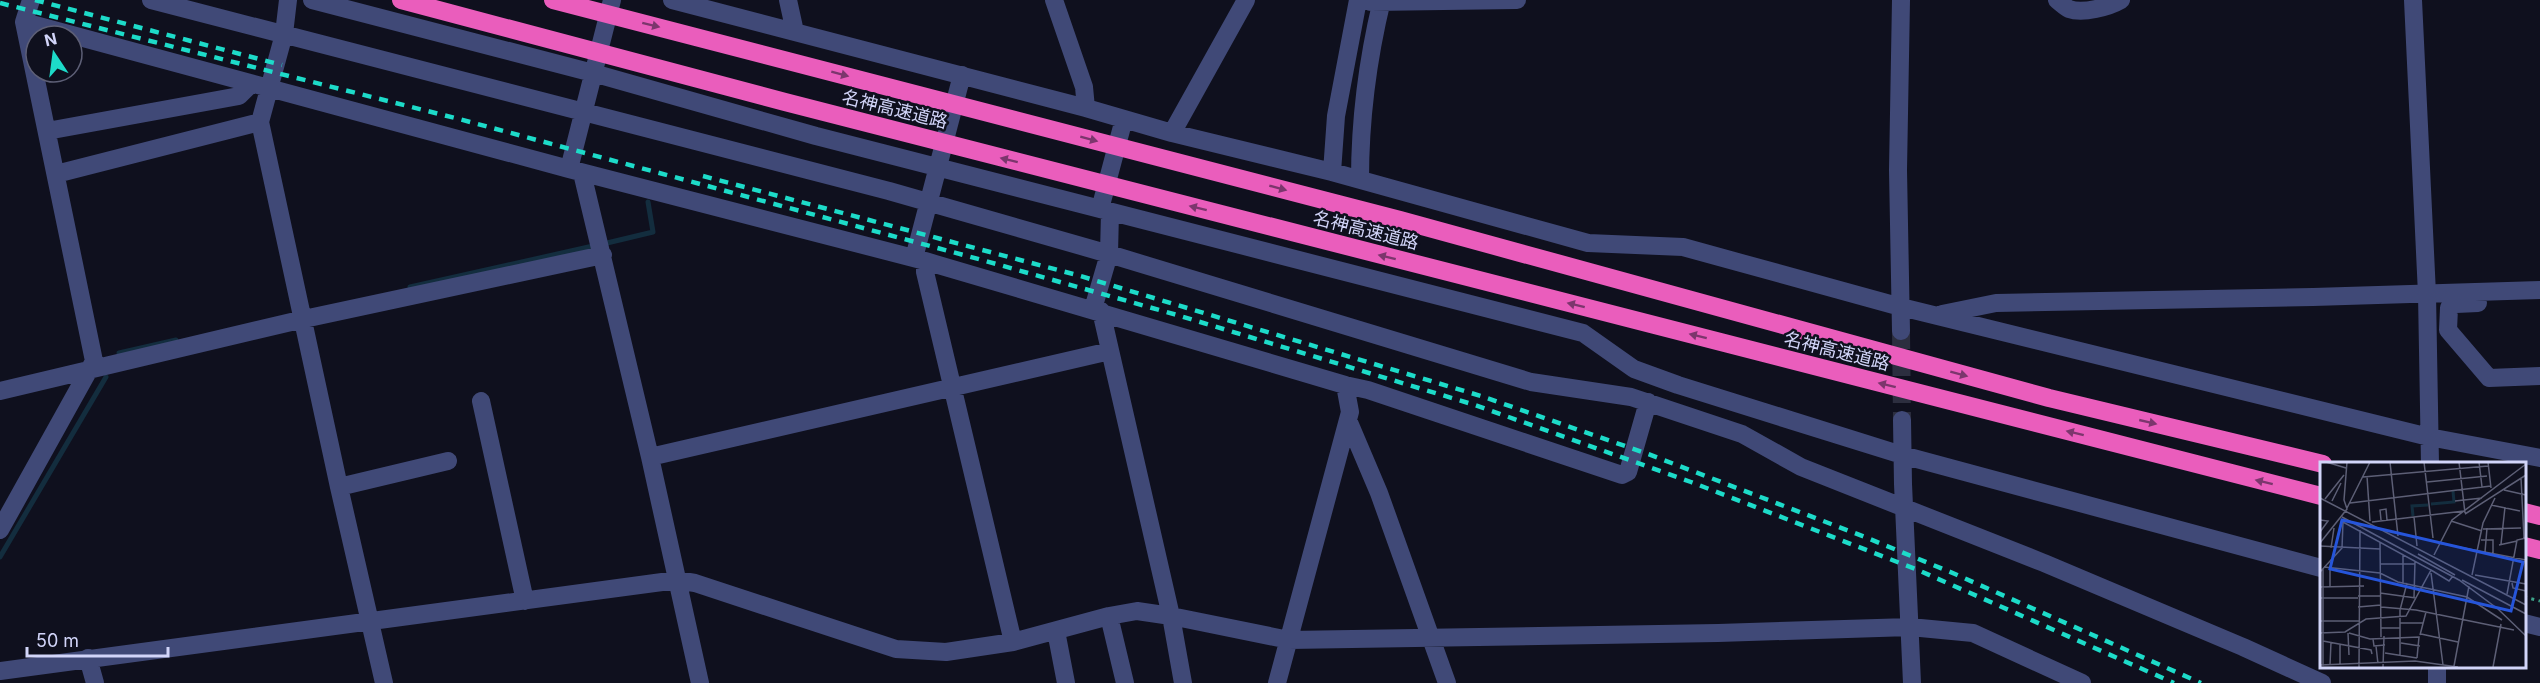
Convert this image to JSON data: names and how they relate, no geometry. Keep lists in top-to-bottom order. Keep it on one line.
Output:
{"streets":{"highway":["名神高速道路"]},"scale_bar":"50 m","north":"top"}
